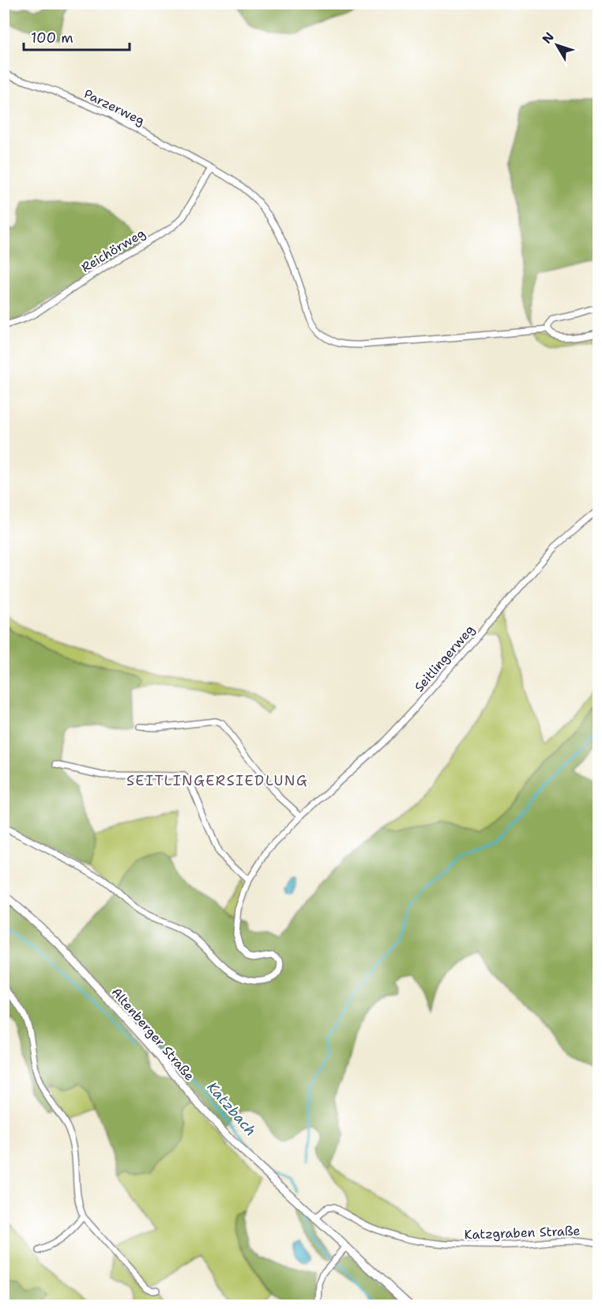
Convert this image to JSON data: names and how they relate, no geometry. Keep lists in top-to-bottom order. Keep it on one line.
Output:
{"streets":{"street":["Parzerweg","Reichörweg","Seitlingerweg","Altenberger Straße","Katzgraben Straße"]},"crossings":[["Parzerweg","Reichörweg"],["Altenberger Straße","Katzgraben Straße"]],"districts":["SEITLINGERSIEDLUNG"],"water":["Katzbach"],"scale_bar":"100 m","north":"top left"}
